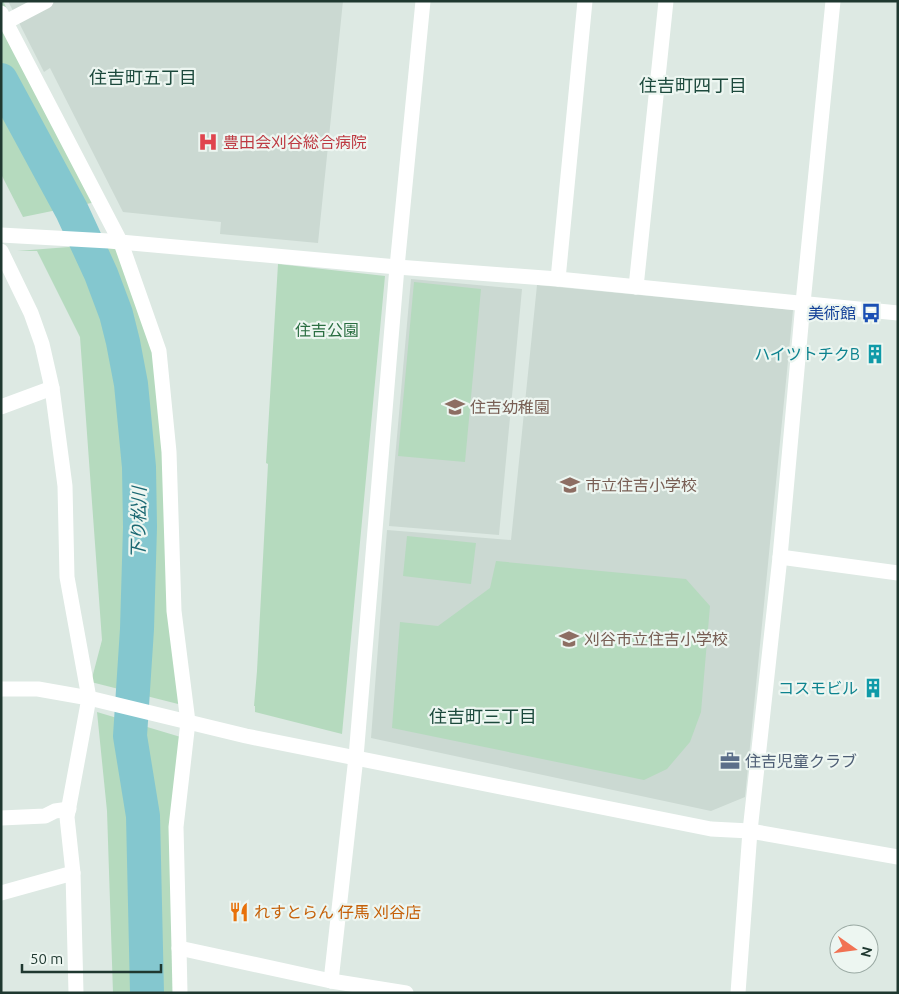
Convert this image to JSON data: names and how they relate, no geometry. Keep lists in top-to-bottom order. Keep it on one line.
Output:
{"districts":["住吉町五丁目","住吉町四丁目","住吉町三丁目"],"water":["下り松川"],"parks":["住吉公園"],"places":{"hospital":["豊田会刈谷総合病院"],"bus stop":["美術館"],"building":["ハイツトチクB","コスモビル"],"school or university":["住吉幼稚園","市立住吉小学校","刈谷市立住吉小学校"],"office":["住吉児童クラブ"],"restaurant":["れすとらん 仔馬 刈谷店"]},"scale_bar":"50 m","north":"right"}
